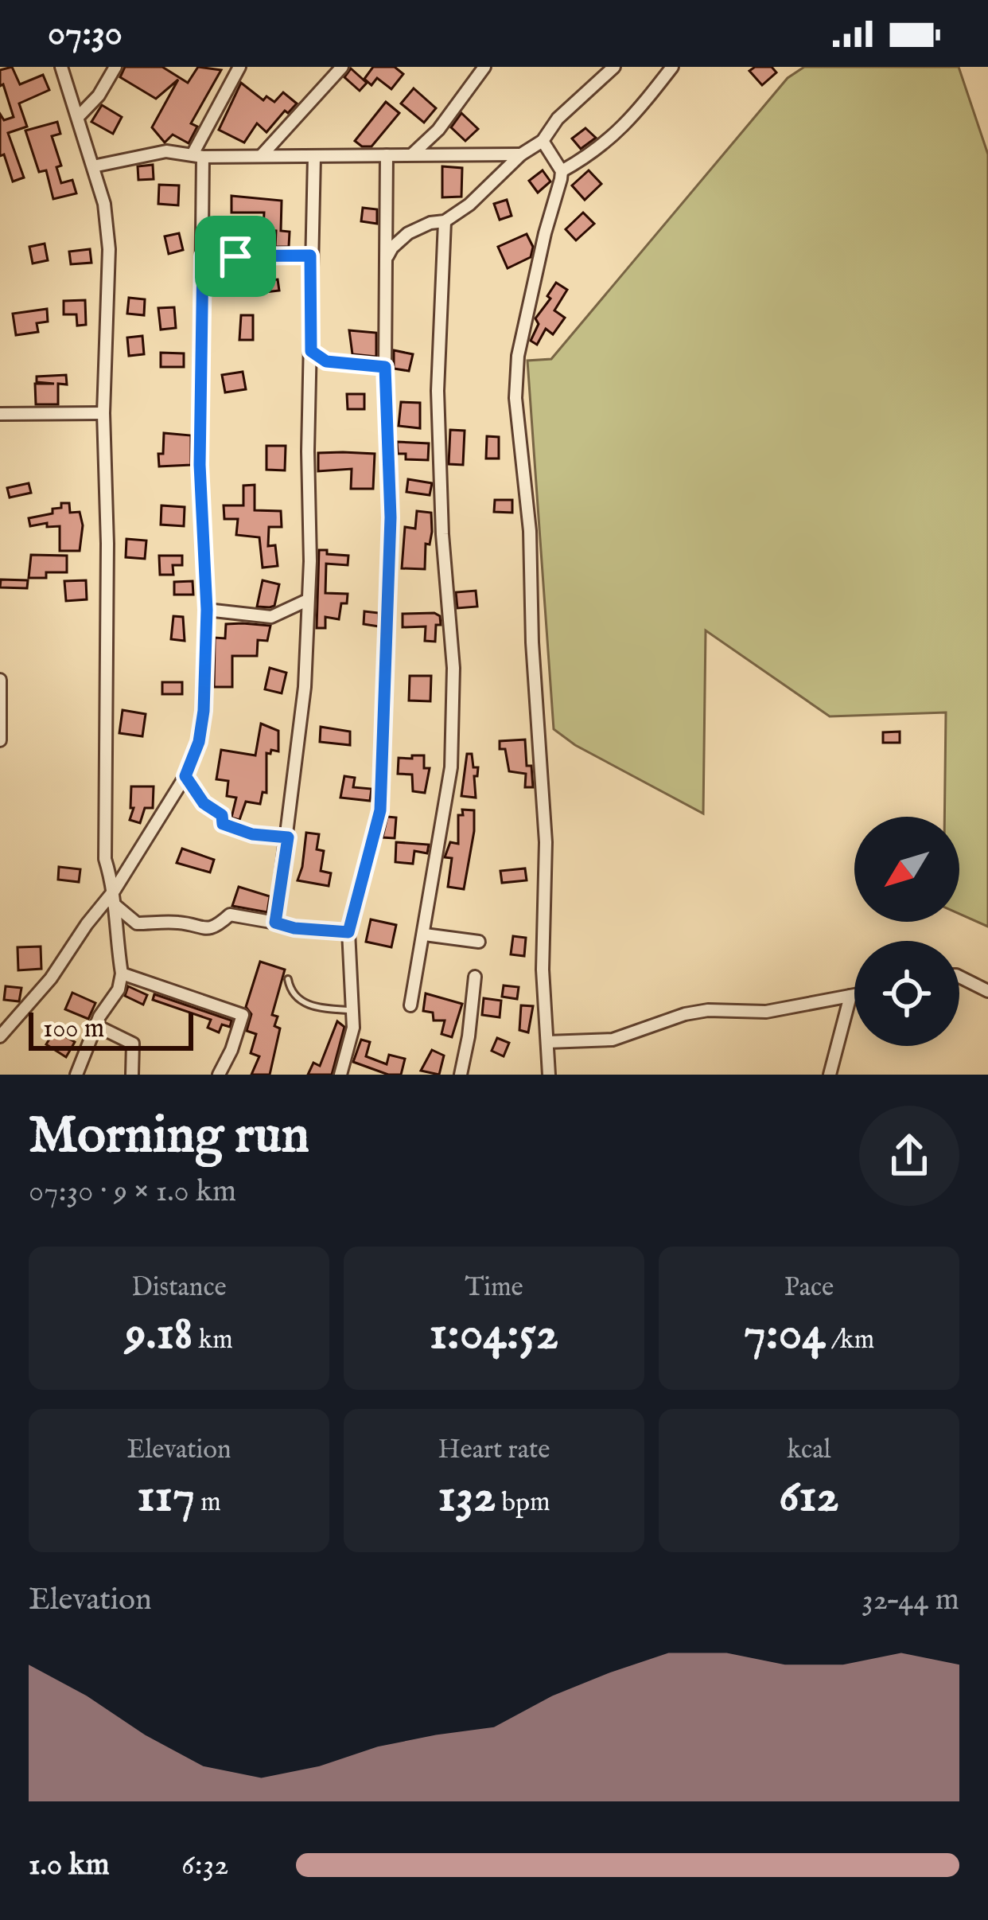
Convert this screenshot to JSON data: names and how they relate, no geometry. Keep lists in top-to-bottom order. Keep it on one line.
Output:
{"scale_bar":"100 m","north":"bottom left","page":{"status":"07:30","scale":"100 m","heading":["Morning run","07:30 · 9 × 1.0 km"],"stats":[["Distance","9.18 km"],["Time","1:04:52"],["Pace","7:04 /km"],["Elevation","117 m"],["Heart rate","132 bpm"],["kcal","612"]],"chart":["Elevation","32–44 m"],"list":[{"name":"1.0 km","note":"6:32"}]}}
